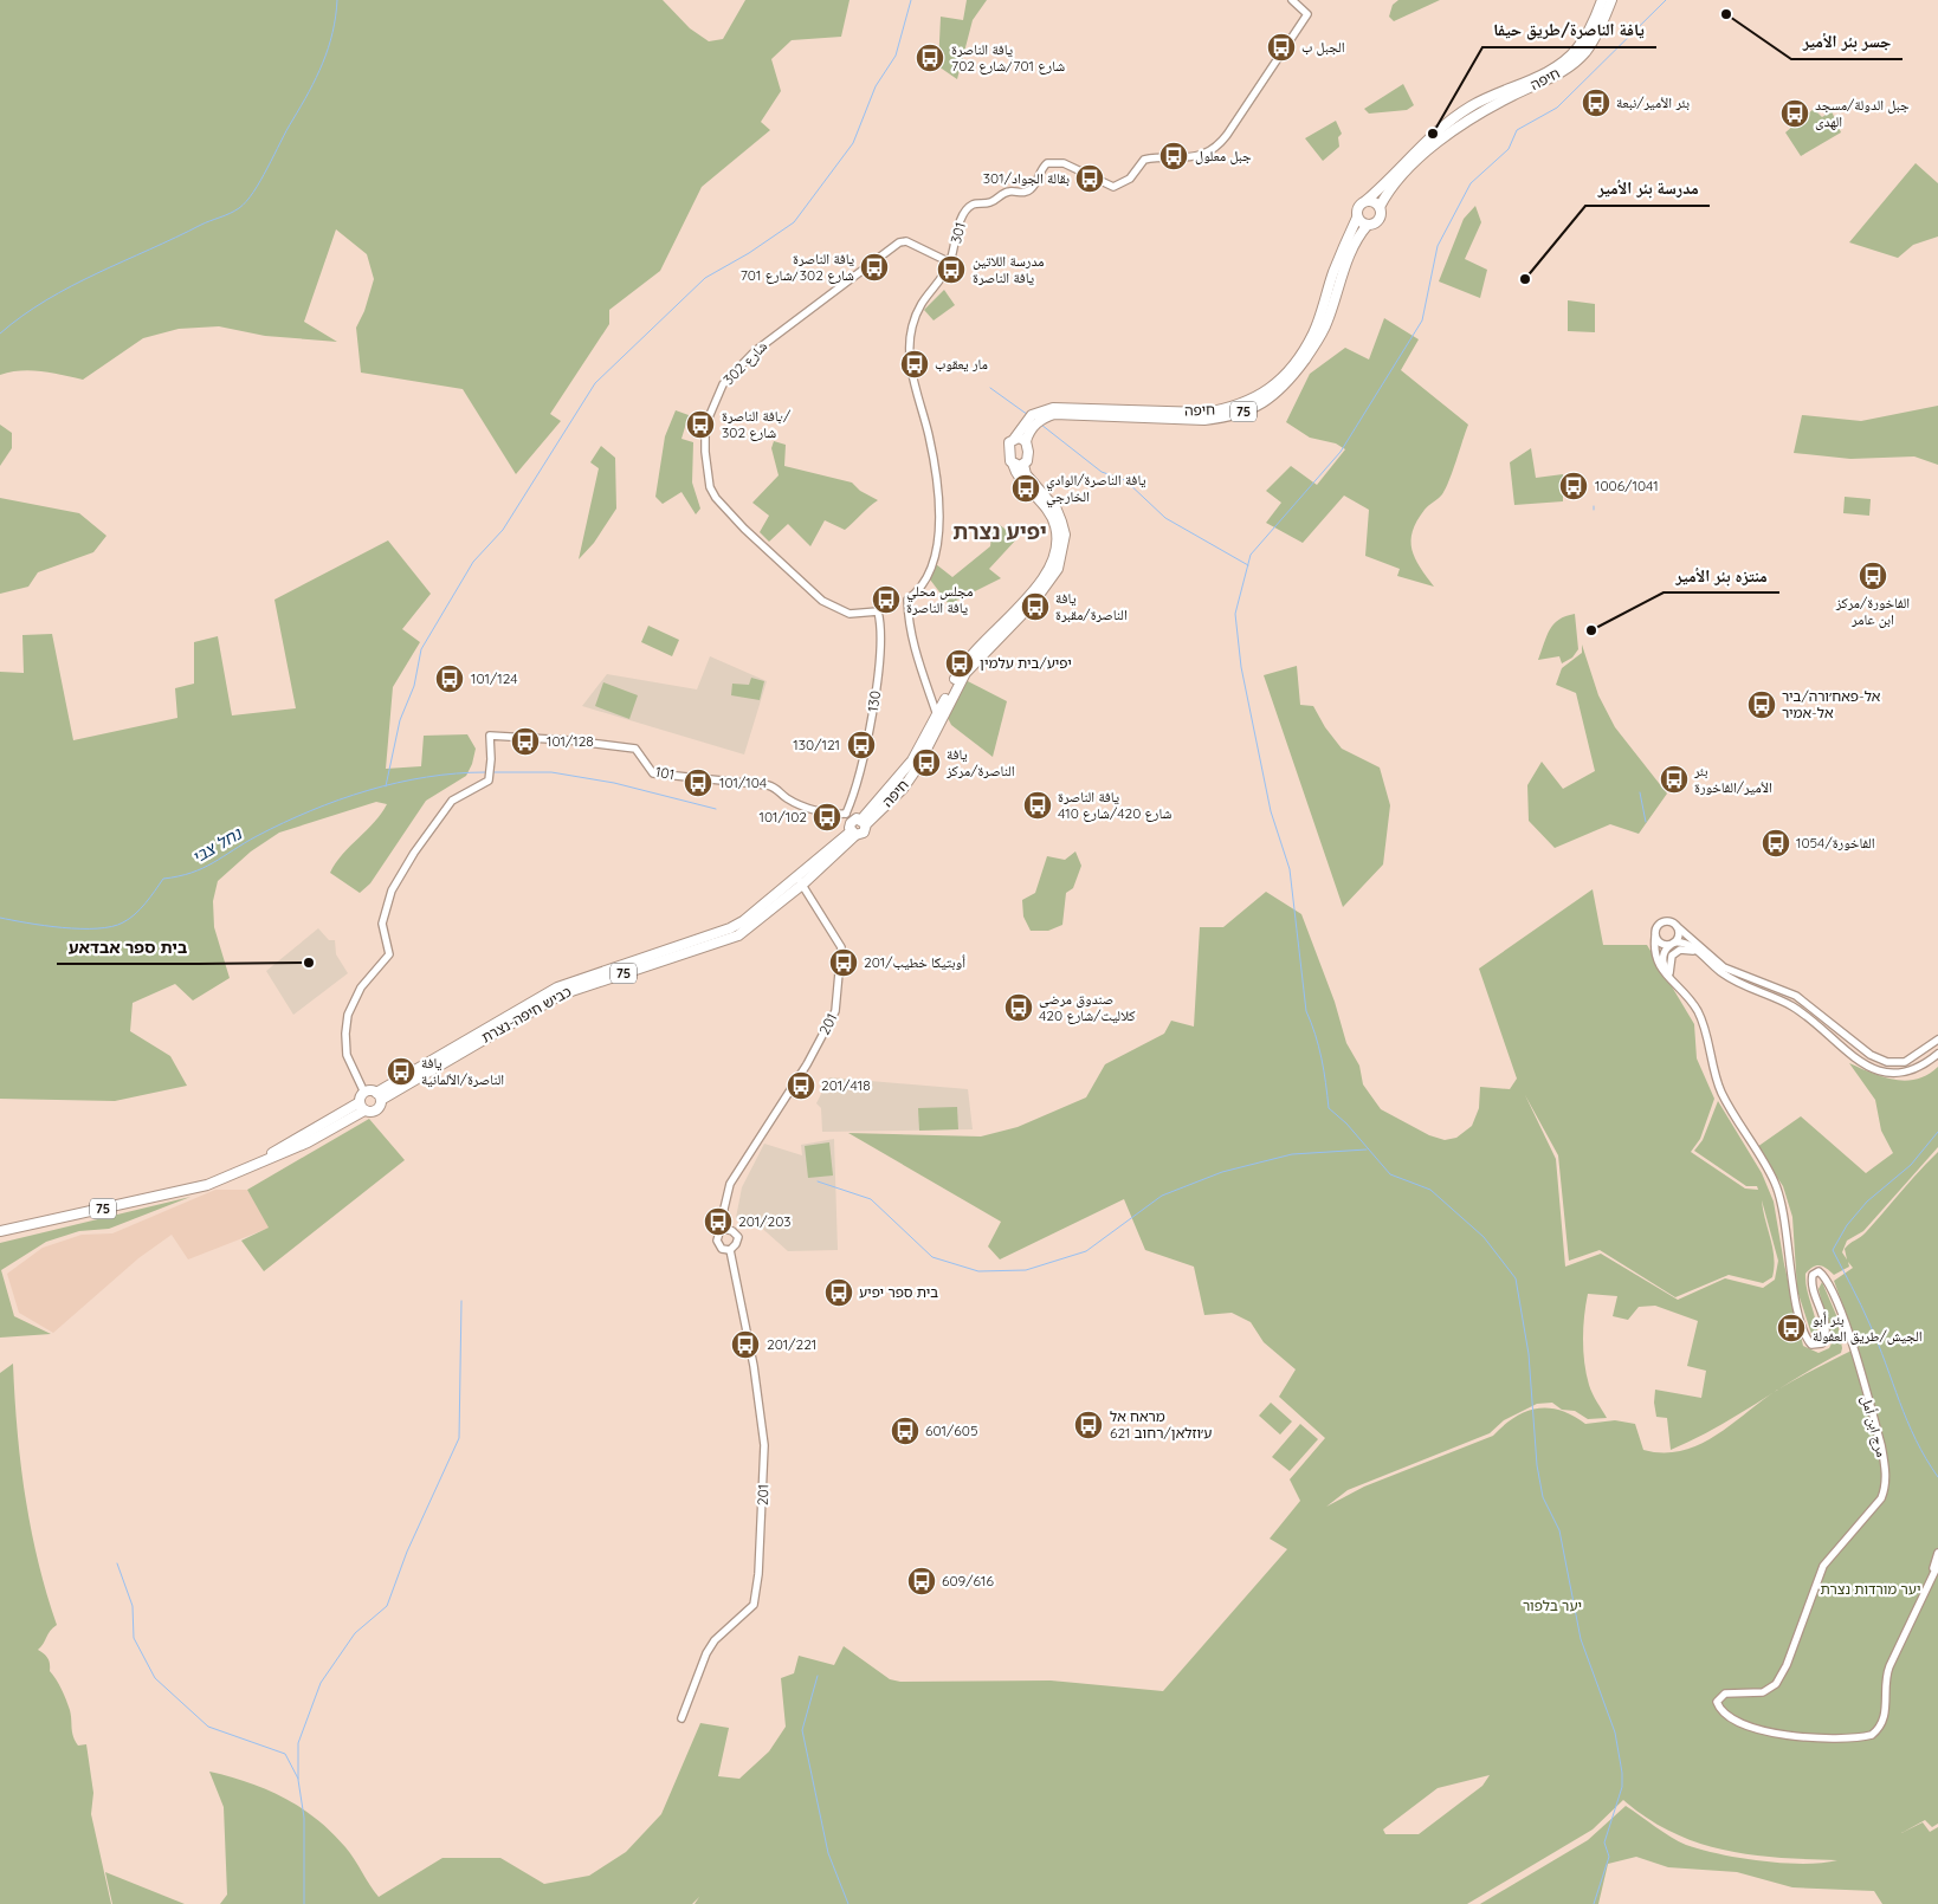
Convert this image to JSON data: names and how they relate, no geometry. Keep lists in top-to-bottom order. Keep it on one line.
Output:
{"streets":{"highway":["חיפה","75","כביש חיפה-נצרת"],"street":["301","شارع 302","130","101","201","مرج ابن أمل"]},"crossings":[["חיפה","301"],["חיפה","75"],["חיפה","130"],["חיפה","101"],["301","شارع 302"],["شارع 302","130"],["75","130"],["75","101"],["75","כביש חיפה-נצרת"],["130","101"],["כביש חיפה-נצרת","201"]],"districts":["יפיע נצרת"],"water":["נחל צבי"],"parks":["יער מורדות נצרת","יער בלפור"],"places":{"other":["جسر بئر الأمير","يافة الناصرة/طريق حيفا","مدرسة بئر الأمير","منتزه بئر الأمير","בית ספר אבדאע"],"bus stop":["الجبل ب","يافة الناصرة شارع 701/شارع 702","بئر الأمير/نبعة","جبل الدولة/مسجد الهدى","جبل معلول","بقالة الجواد/301","يافة الناصرة شارع 302/شارع 701","مدرسة اللاتين يافة الناصرة","مار يعقوب","يافة الناصرة/ شارع 302","1006/1041","يافة الناصرة/الوادي الخارجي","الفاخورة/مركز ابن عامر","مجلس محلي يافة الناصرة","يافة الناصرة/مقبرة","יפיע/בית עלמין","101/124","אל-פאח׳ורה/ביר אל-אמיר","101/128","130/121","يافة الناصرة/مركز","بئر الأمير/الفاخورة","101/104","يافة الناصرة شارع 420/شارع 410","101/102","الفاخورة/1054","أوبتيكا خطيب/201","صندوق مرضى كلاليت/شارع 420","يافة الناصرة/الألمانية","201/418","201/203","בית ספר יפיע","بئر أبو الجيش/طريق العفولة","201/221","מראח אל ע׳וזלאן/רחוב 621","601/605","609/616"]}}
